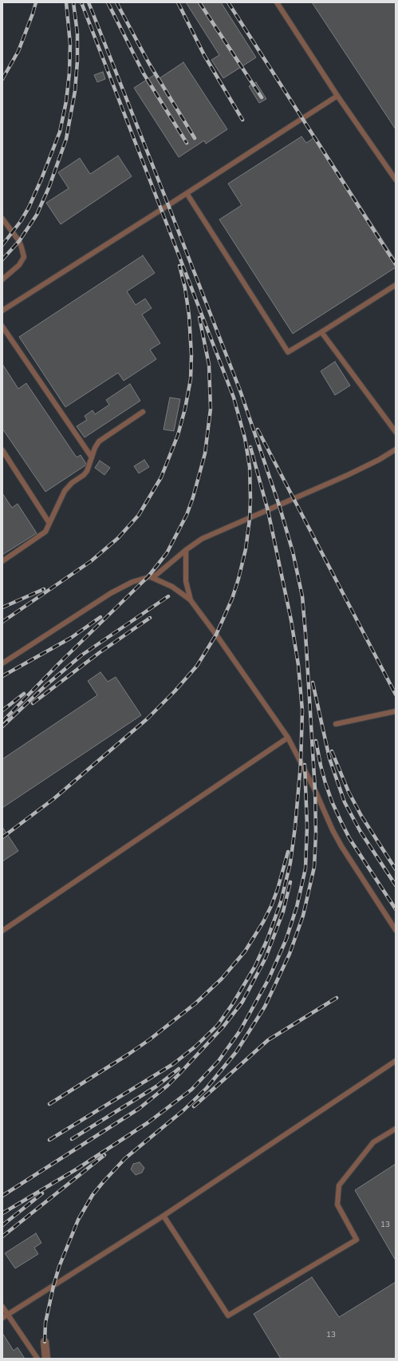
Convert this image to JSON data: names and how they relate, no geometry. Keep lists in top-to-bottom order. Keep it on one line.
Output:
{"house_numbers":["13","13"]}
